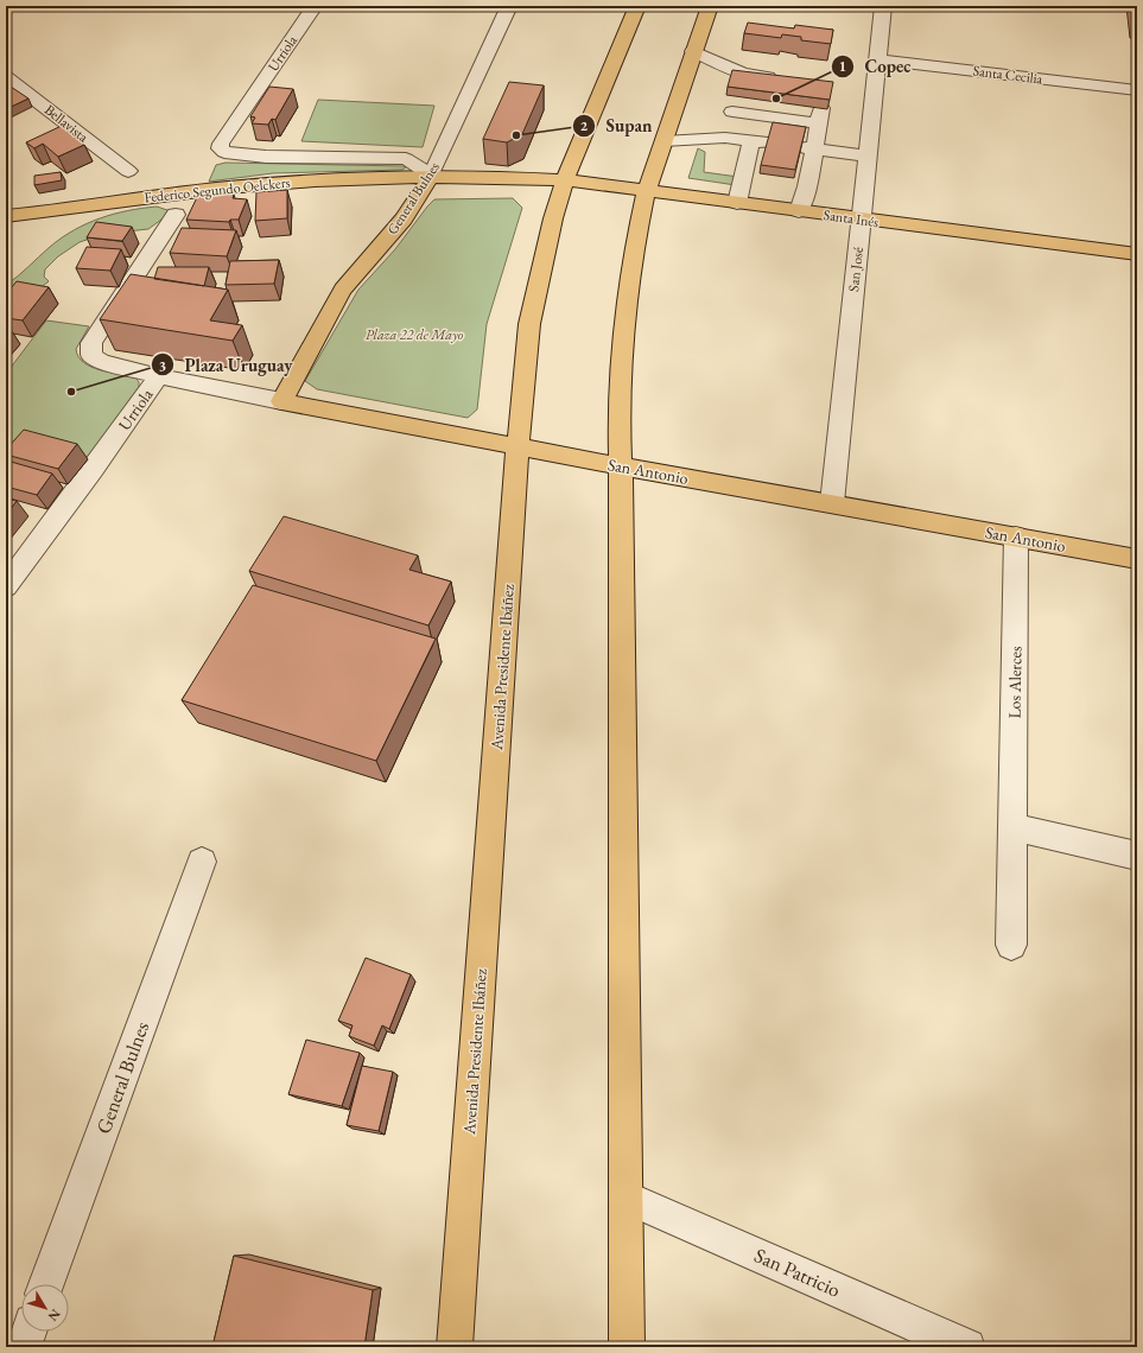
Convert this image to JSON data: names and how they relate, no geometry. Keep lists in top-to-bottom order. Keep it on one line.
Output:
{"streets":{"main road":["Federico Segundo Oelckers","General Bulnes","Santa Inés","San Antonio","Avenida Presidente Ibáñez"],"street":["Urriola","Santa Cecilia","Bellavista","San José","Los Alerces","San Patricio"]},"crossings":[["Urriola","Federico Segundo Oelckers"],["Urriola","San Antonio"],["Santa Cecilia","San José"],["Federico Segundo Oelckers","General Bulnes"],["Federico Segundo Oelckers","Santa Inés"],["Federico Segundo Oelckers","Avenida Presidente Ibáñez"],["General Bulnes","San Antonio"],["Santa Inés","San José"],["Santa Inés","Avenida Presidente Ibáñez"],["San José","San Antonio"],["San Antonio","Avenida Presidente Ibáñez"],["San Antonio","Los Alerces"]],"parks":["Plaza 22 de Mayo"],"places":["Copec","Supan","Plaza Uruguay"],"north":"bottom right"}
